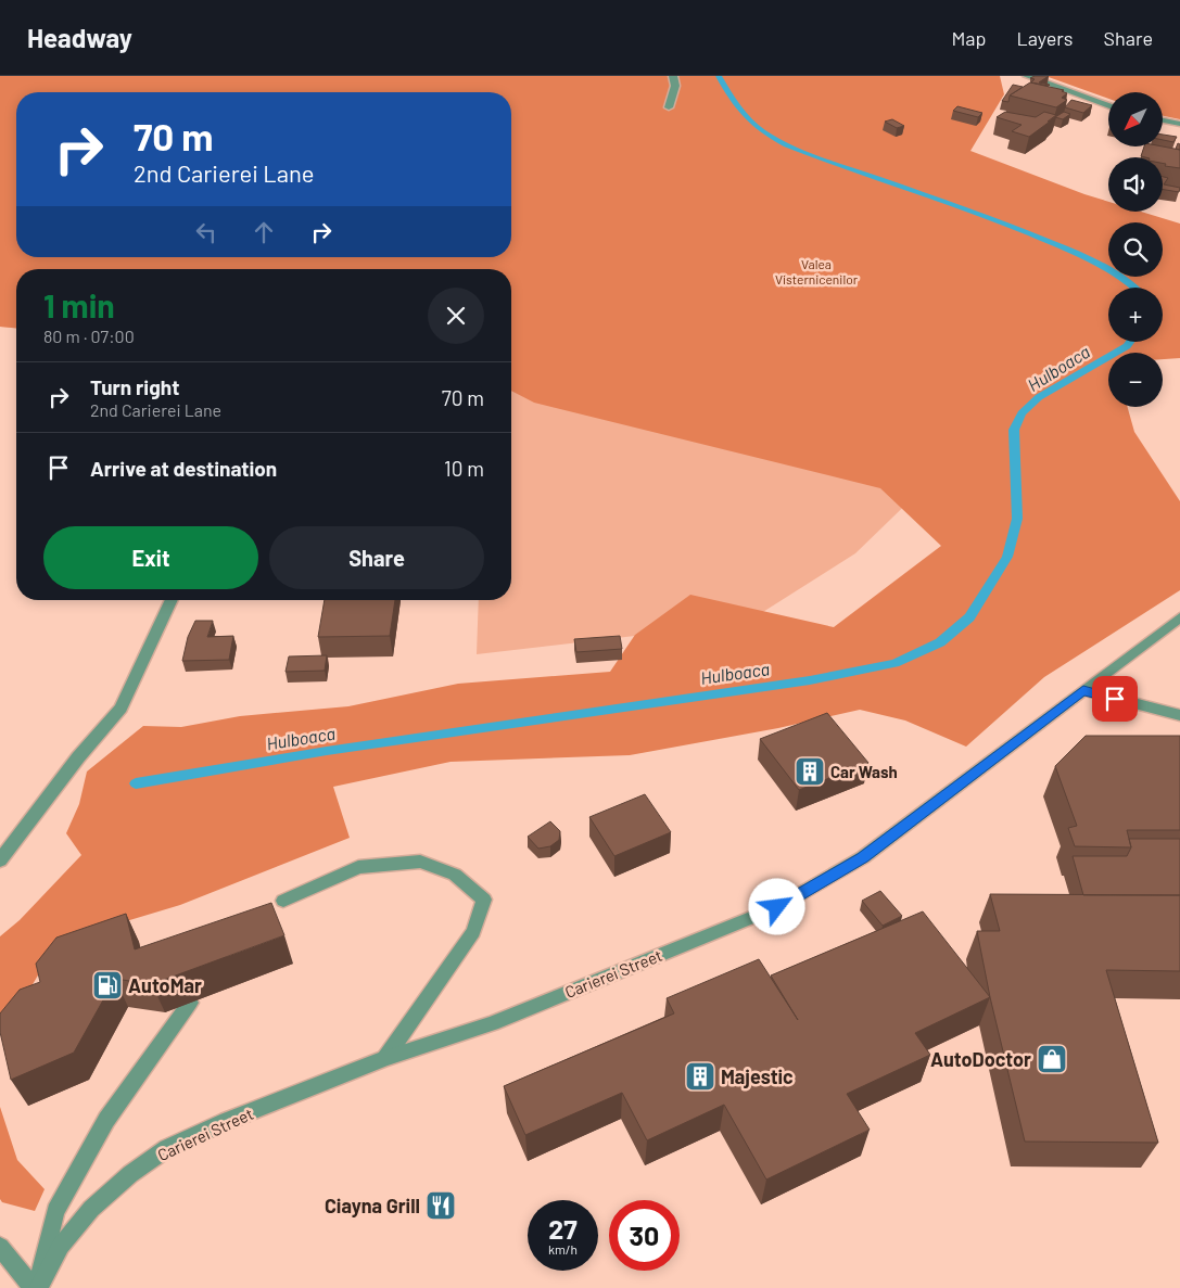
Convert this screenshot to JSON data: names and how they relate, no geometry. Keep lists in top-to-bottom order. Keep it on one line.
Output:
{"streets":{"street":["Carierei Street"]},"water":["Hulboaca"],"parks":["Valea Visternicenilor"],"places":{"building":["Car Wash","Majestic"],"fuel station":["AutoMar"],"shop":["AutoDoctor"],"restaurant":["Ciayna Grill"]},"north":"bottom left","page":{"header":"Headway","nav":["Map","Layers","Share"],"map_buttons":["+","−"],"turn":["70 m","2nd Carierei Lane"],"heading":["1 min","80 m · 07:00"],"list":[{"name":"Turn right","note":"2nd Carierei Lane","value":"70 m"},{"name":"Arrive at destination","value":"10 m"}],"buttons":["Exit","Share"],"speed":"27 km/h","limit":"30"}}
